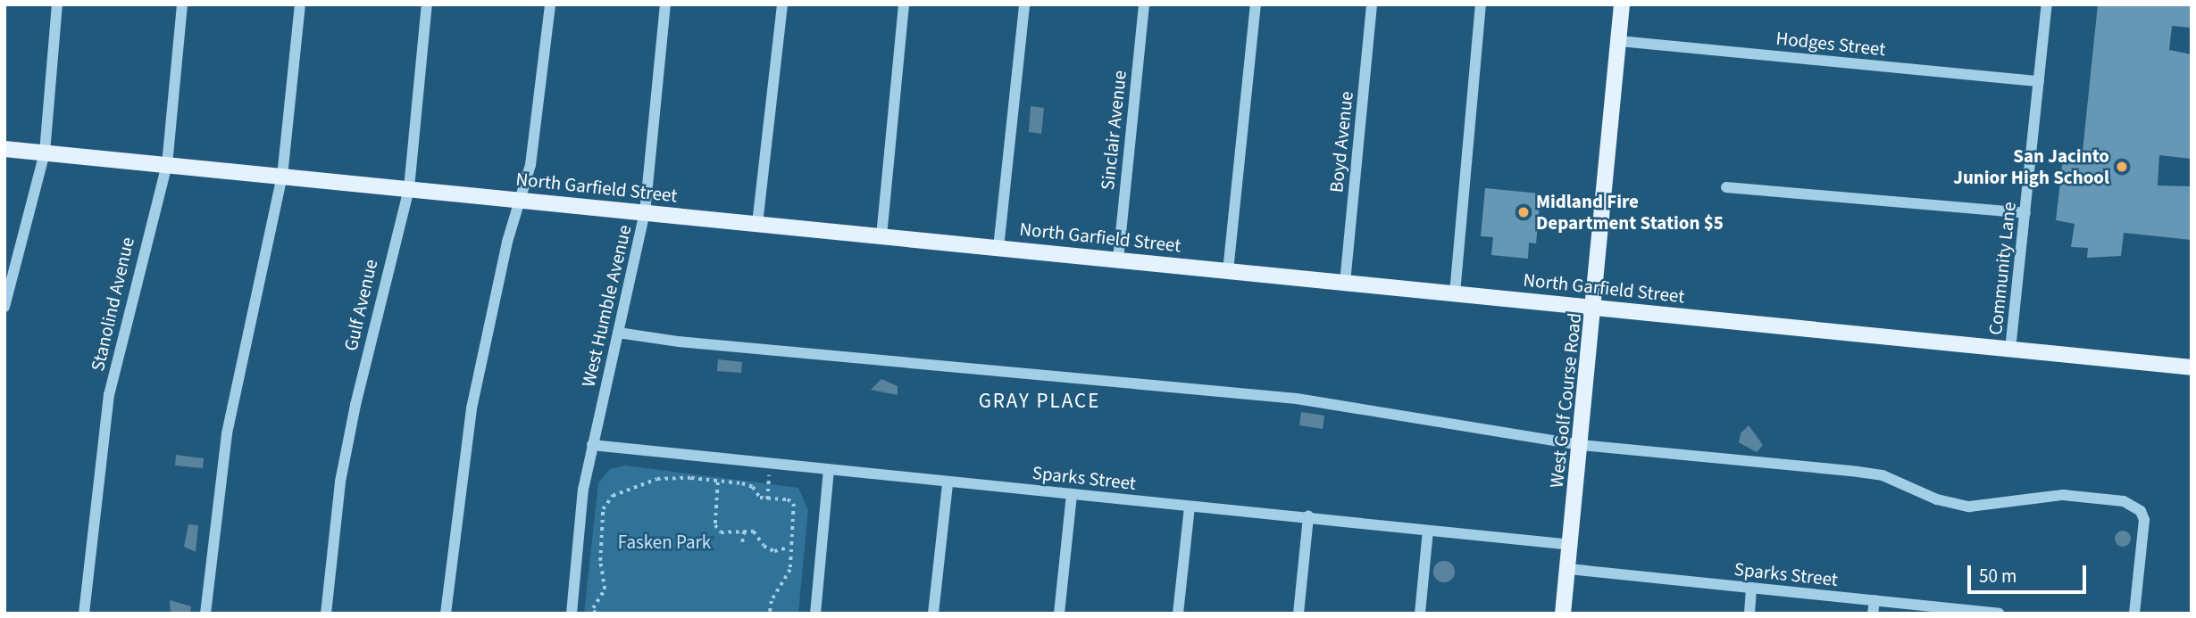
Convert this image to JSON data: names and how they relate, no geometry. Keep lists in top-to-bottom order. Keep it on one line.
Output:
{"streets":{"main road":["North Garfield Street","West Golf Course Road"],"street":["Hodges Street","Sinclair Avenue","Boyd Avenue","Community Lane","Stanolind Avenue","Gulf Avenue","West Humble Avenue","Sparks Street"]},"crossings":[["Hodges Street","Community Lane"],["Hodges Street","West Golf Course Road"],["Sinclair Avenue","North Garfield Street"],["Boyd Avenue","North Garfield Street"],["North Garfield Street","Community Lane"],["North Garfield Street","Stanolind Avenue"],["North Garfield Street","Gulf Avenue"],["North Garfield Street","West Humble Avenue"],["North Garfield Street","West Golf Course Road"],["West Humble Avenue","Sparks Street"],["West Golf Course Road","Sparks Street"]],"districts":["GRAY PLACE"],"parks":["Fasken Park"],"places":["San Jacinto Junior High School","Midland Fire Department Station $5"],"scale_bar":"50 m"}
